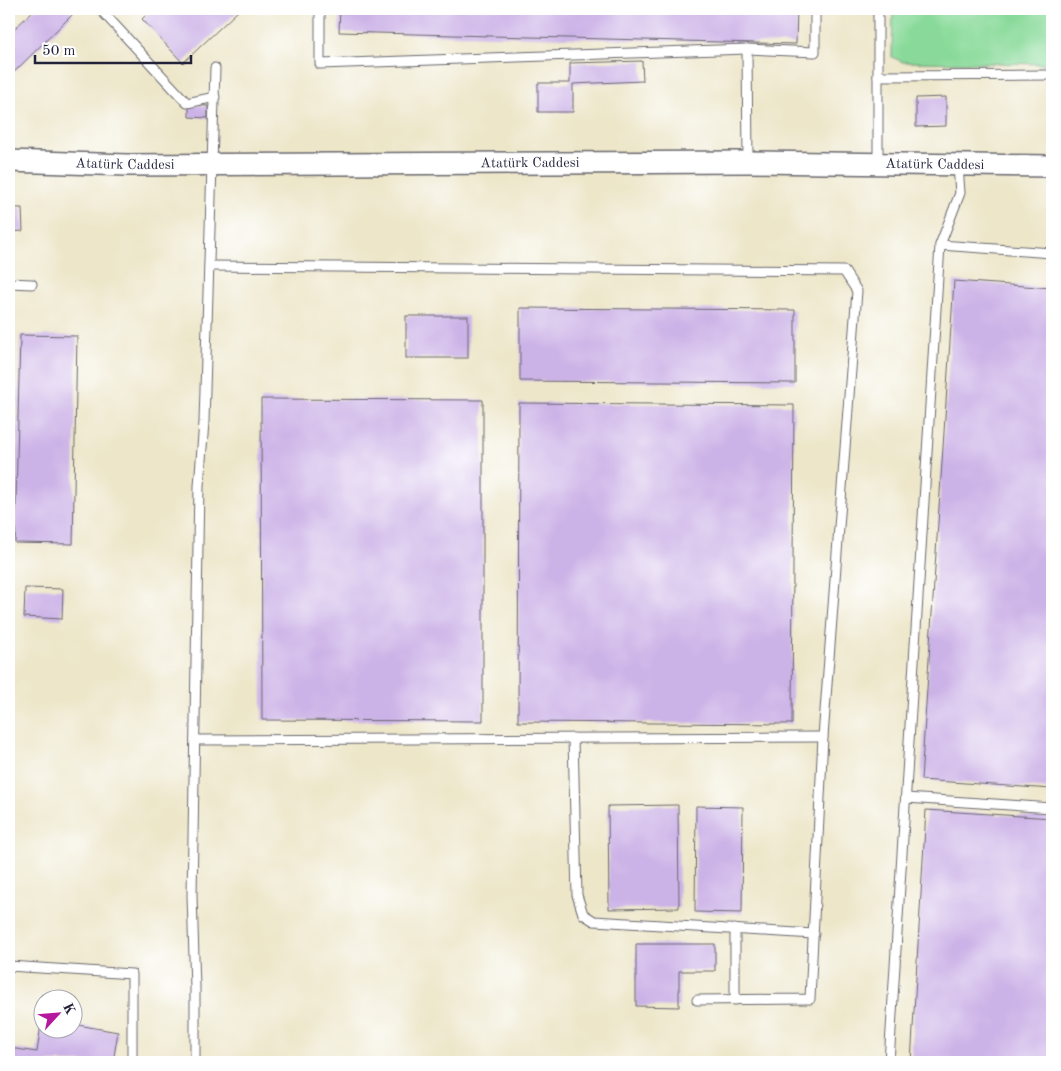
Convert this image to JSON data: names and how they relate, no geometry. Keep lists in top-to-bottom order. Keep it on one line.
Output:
{"streets":{"street":["Atatürk Caddesi"]},"scale_bar":"50 m","north":"top right"}
